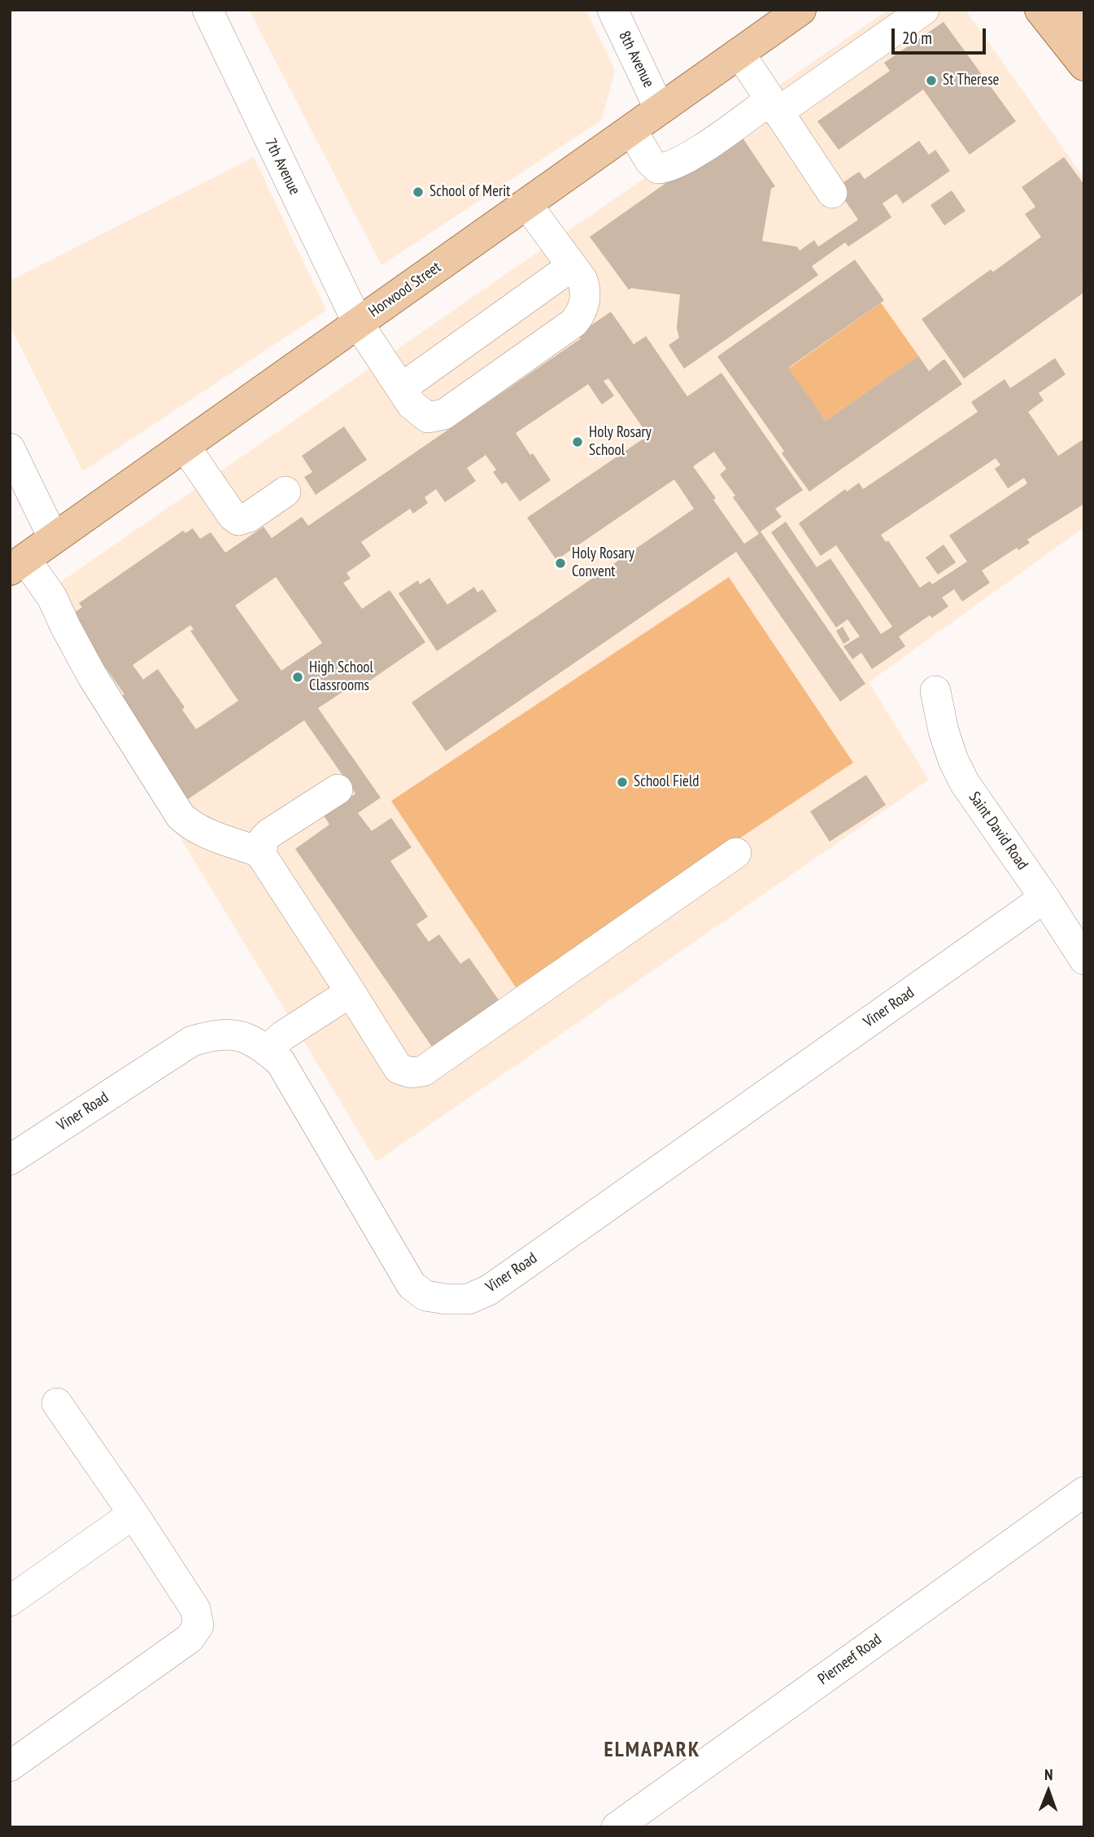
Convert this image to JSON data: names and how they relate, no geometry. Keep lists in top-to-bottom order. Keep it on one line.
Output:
{"streets":{"main road":["Horwood Street"],"street":["8th Avenue","7th Avenue","Saint David Road","Viner Road","Pierneef Road"]},"crossings":[["8th Avenue","Horwood Street"],["7th Avenue","Horwood Street"],["Saint David Road","Viner Road"]],"districts":["ELMAPARK"],"places":["St Therese","School of Merit","Holy Rosary School","Holy Rosary Convent","High School Classrooms","School Field"],"scale_bar":"20 m","north":"top"}
